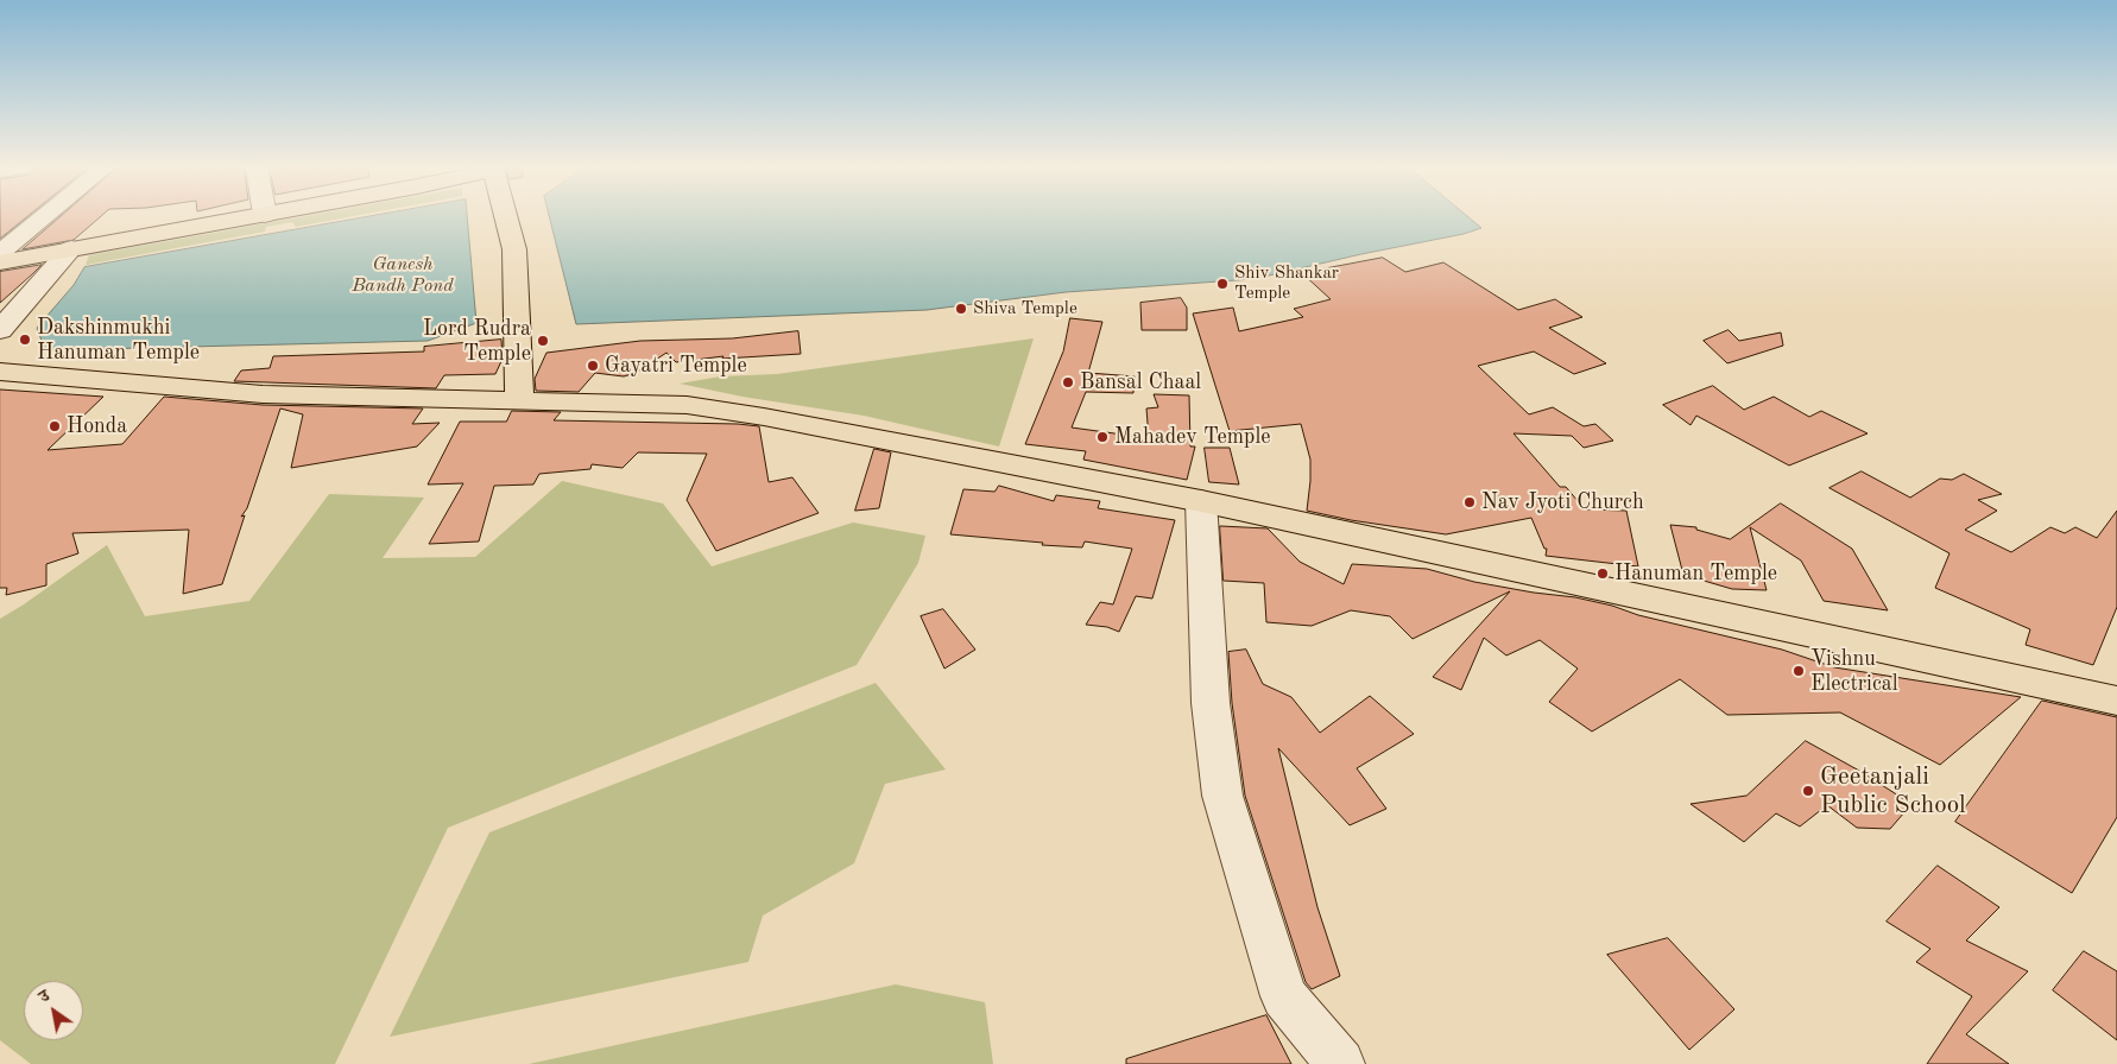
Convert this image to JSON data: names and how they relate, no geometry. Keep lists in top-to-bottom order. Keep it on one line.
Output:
{"water":["Ganesh Bandh Pond"],"places":["Shiv Shankar Temple","Shiva Temple","Dakshinmukhi Hanuman Temple","Lord Rudra Temple","Gayatri Temple","Bansal Chaal","Honda","Mahadev Temple","Nav Jyoti Church","Hanuman Temple","Vishnu Electrical","Geetanjali Public School"],"north":"top left"}
